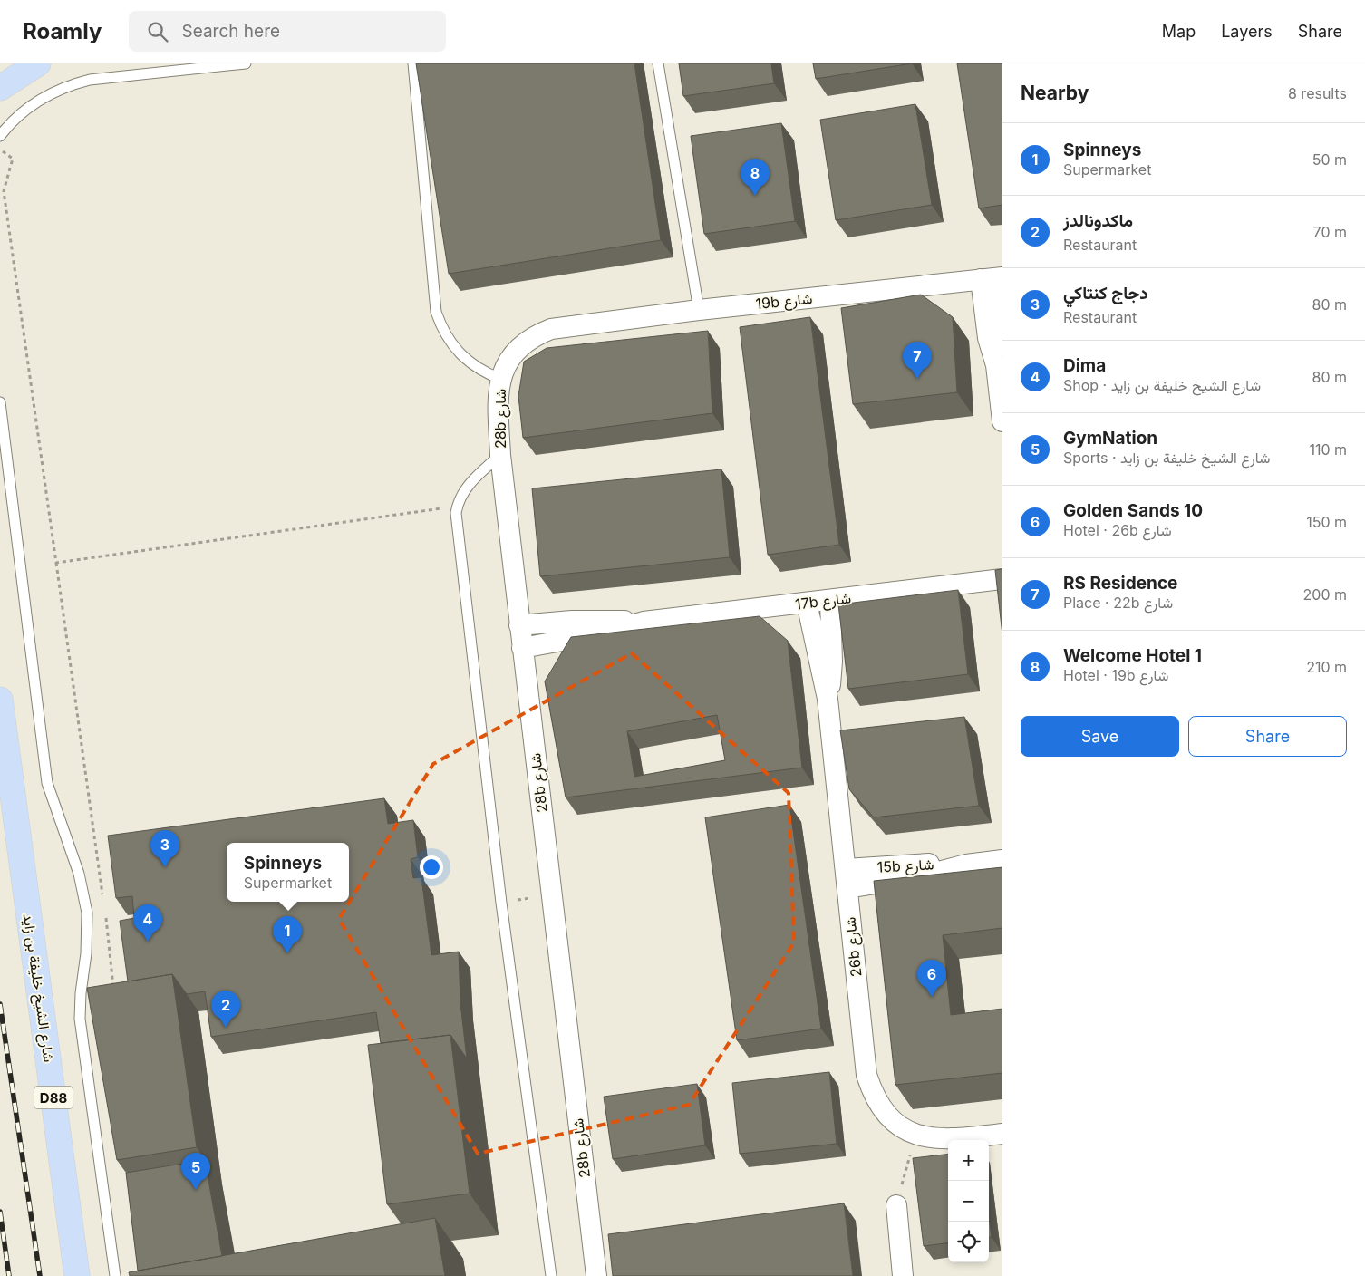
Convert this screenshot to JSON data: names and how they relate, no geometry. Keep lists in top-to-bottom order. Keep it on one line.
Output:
{"streets":{"main road":["شارع الشيخ خليفة بن زايد","D88"],"street":["19b شارع","28b شارع","17b شارع","15b شارع","26b شارع"]},"crossings":[["19b شارع","28b شارع"],["28b شارع","17b شارع"],["17b شارع","26b شارع"],["15b شارع","26b شارع"]],"page":{"header":"Roamly","search":"Search here","nav":["Map","Layers","Share"],"heading":["Nearby","8 results"],"list":[{"mark":"1","name":"Spinneys","note":"Supermarket","value":"50 m"},{"mark":"2","name":"ماكدونالدز","note":"Restaurant","value":"70 m"},{"mark":"3","name":"دجاج كنتاكي","note":"Restaurant","value":"80 m"},{"mark":"4","name":"Dima","note":"Shop · شارع الشيخ خليفة بن زايد","value":"80 m"},{"mark":"5","name":"GymNation","note":"Sports · شارع الشيخ خليفة بن زايد","value":"110 m"},{"mark":"6","name":"Golden Sands 10","note":"Hotel · 26b شارع","value":"150 m"},{"mark":"7","name":"RS Residence","note":"Place · 22b شارع","value":"200 m"},{"mark":"8","name":"Welcome Hotel 1","note":"Hotel · 19b شارع","value":"210 m"}],"pins":["8","7","3","4","1","6","2","5"],"buttons":["Save","Share"],"popup":["Spinneys","Supermarket"],"map_buttons":["+","−"]}}
